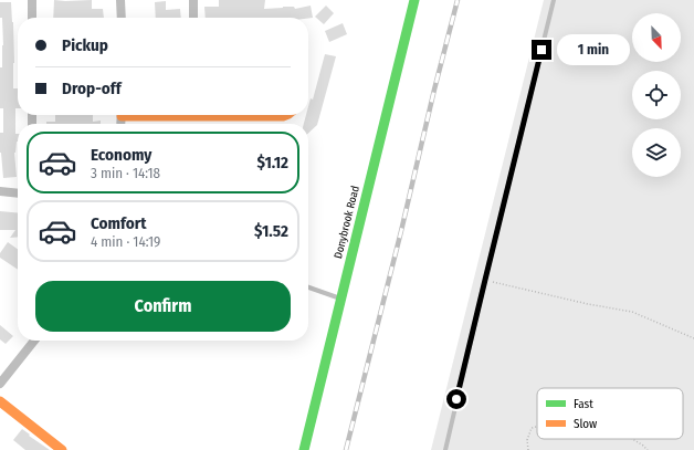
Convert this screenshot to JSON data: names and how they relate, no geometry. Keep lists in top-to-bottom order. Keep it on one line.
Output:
{"streets":{"street":["Donybrook Road"]},"legend":["Fast","Slow"],"north":"bottom right","page":{"banner":["Pickup","Drop-off"],"bubble":"1 min","list":[{"name":"Economy","note":"3 min · 14:18","value":"$1.12"},{"name":"Comfort","note":"4 min · 14:19","value":"$1.52"}],"buttons":"Confirm"}}
